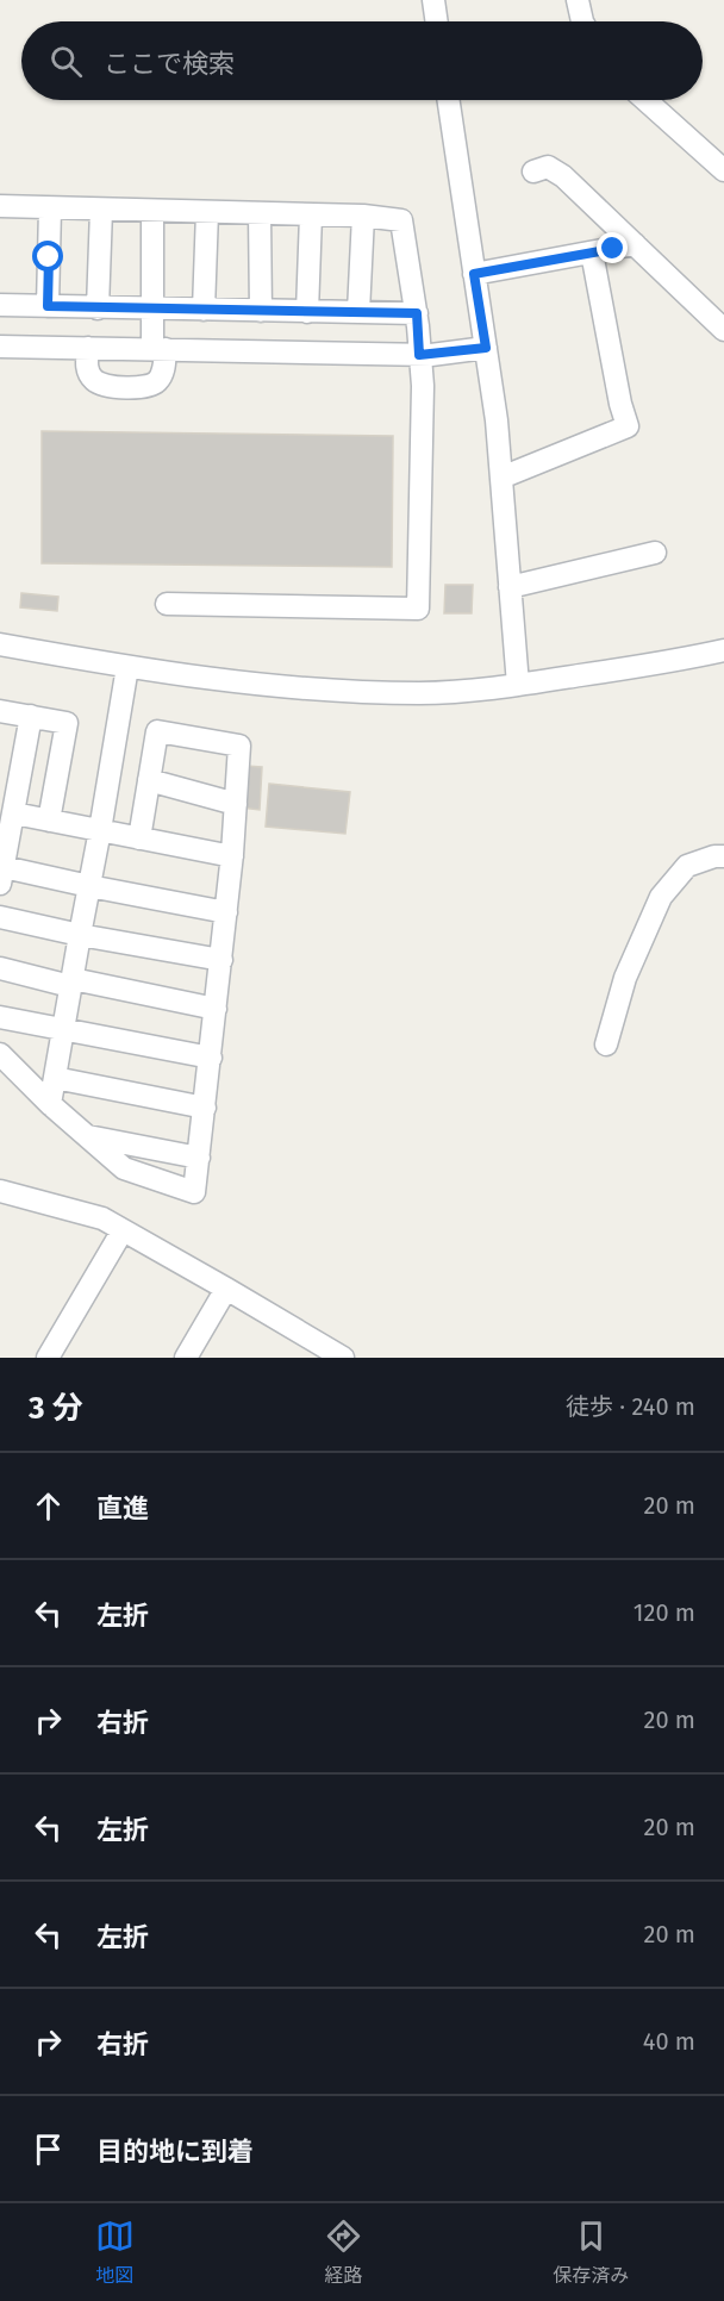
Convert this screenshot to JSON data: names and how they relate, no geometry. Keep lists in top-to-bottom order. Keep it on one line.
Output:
{"page":{"search":"ここで検索","heading":["3 分","徒歩 · 240 m"],"list":[["直進","20 m"],["左折","120 m"],["右折","20 m"],["左折","20 m"],["左折","20 m"],["右折","40 m"],"目的地に到着"],"nav":["地図","経路","保存済み"]}}
